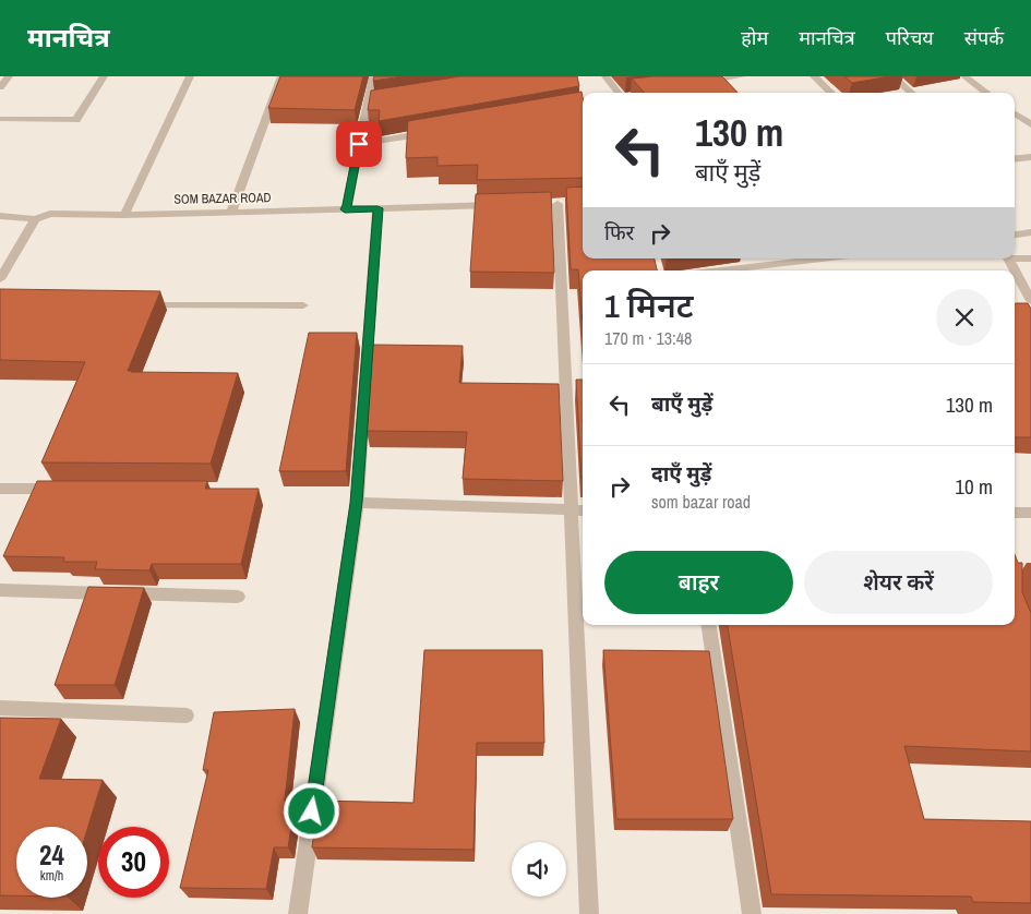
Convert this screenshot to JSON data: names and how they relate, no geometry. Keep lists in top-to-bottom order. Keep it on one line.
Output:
{"streets":{"street":["SOM BAZAR ROAD"]},"page":{"header":"मानचित्र","nav":["होम","मानचित्र","परिचय","संपर्क"],"turn":["130 m","बाएँ मुड़ें"],"then":"फिर","heading":["1 मिनट","170 m · 13:48"],"list":[{"name":"बाएँ मुड़ें","value":"130 m"},{"name":"दाएँ मुड़ें","note":"som bazar road","value":"10 m"}],"buttons":["बाहर","शेयर करें"],"speed":"24 km/h","limit":"30"}}
